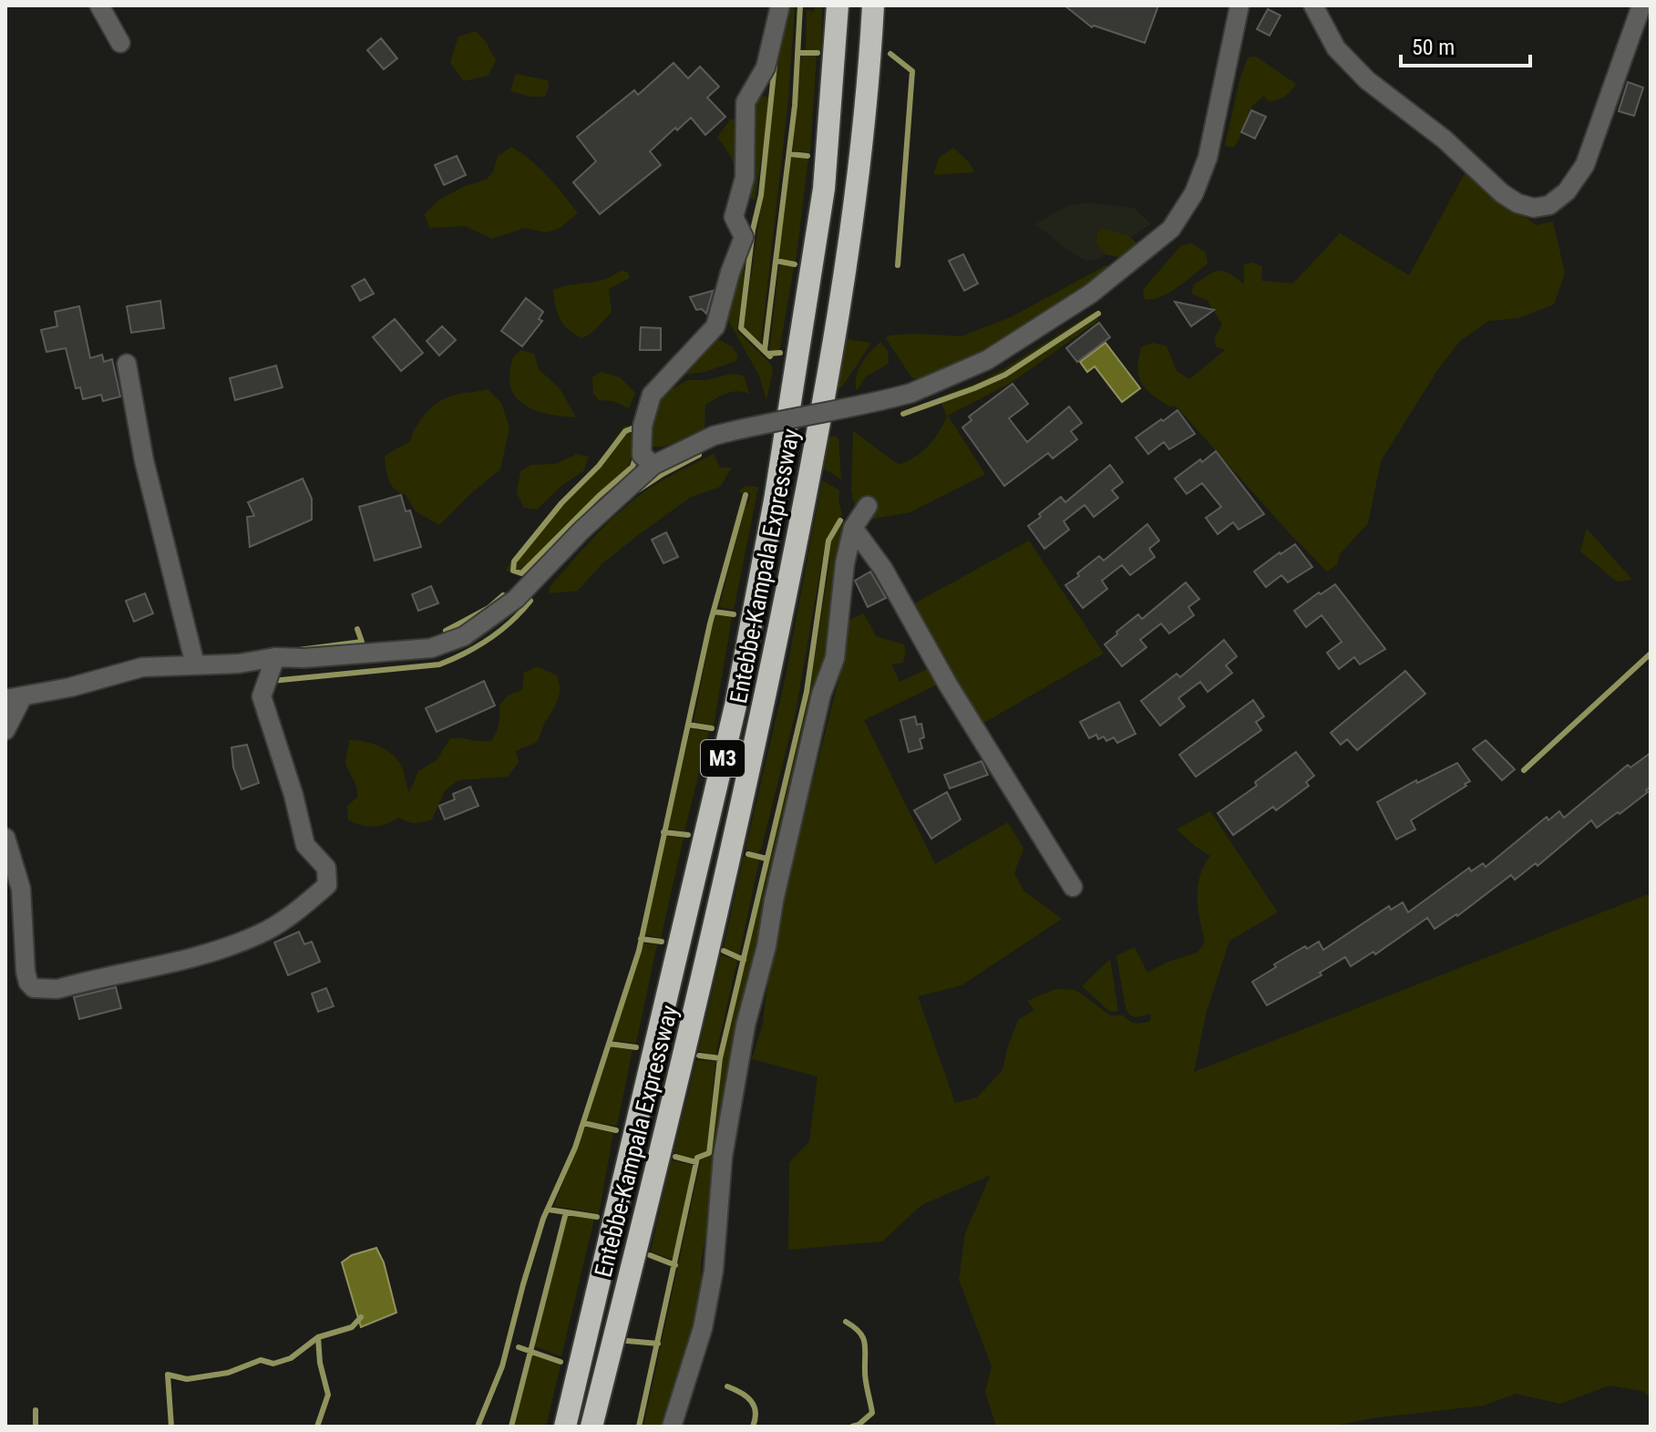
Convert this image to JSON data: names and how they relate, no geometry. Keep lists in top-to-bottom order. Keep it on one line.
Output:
{"streets":{"highway":["Entebbe-Kampala Expressway","M3"]},"scale_bar":"50 m"}
